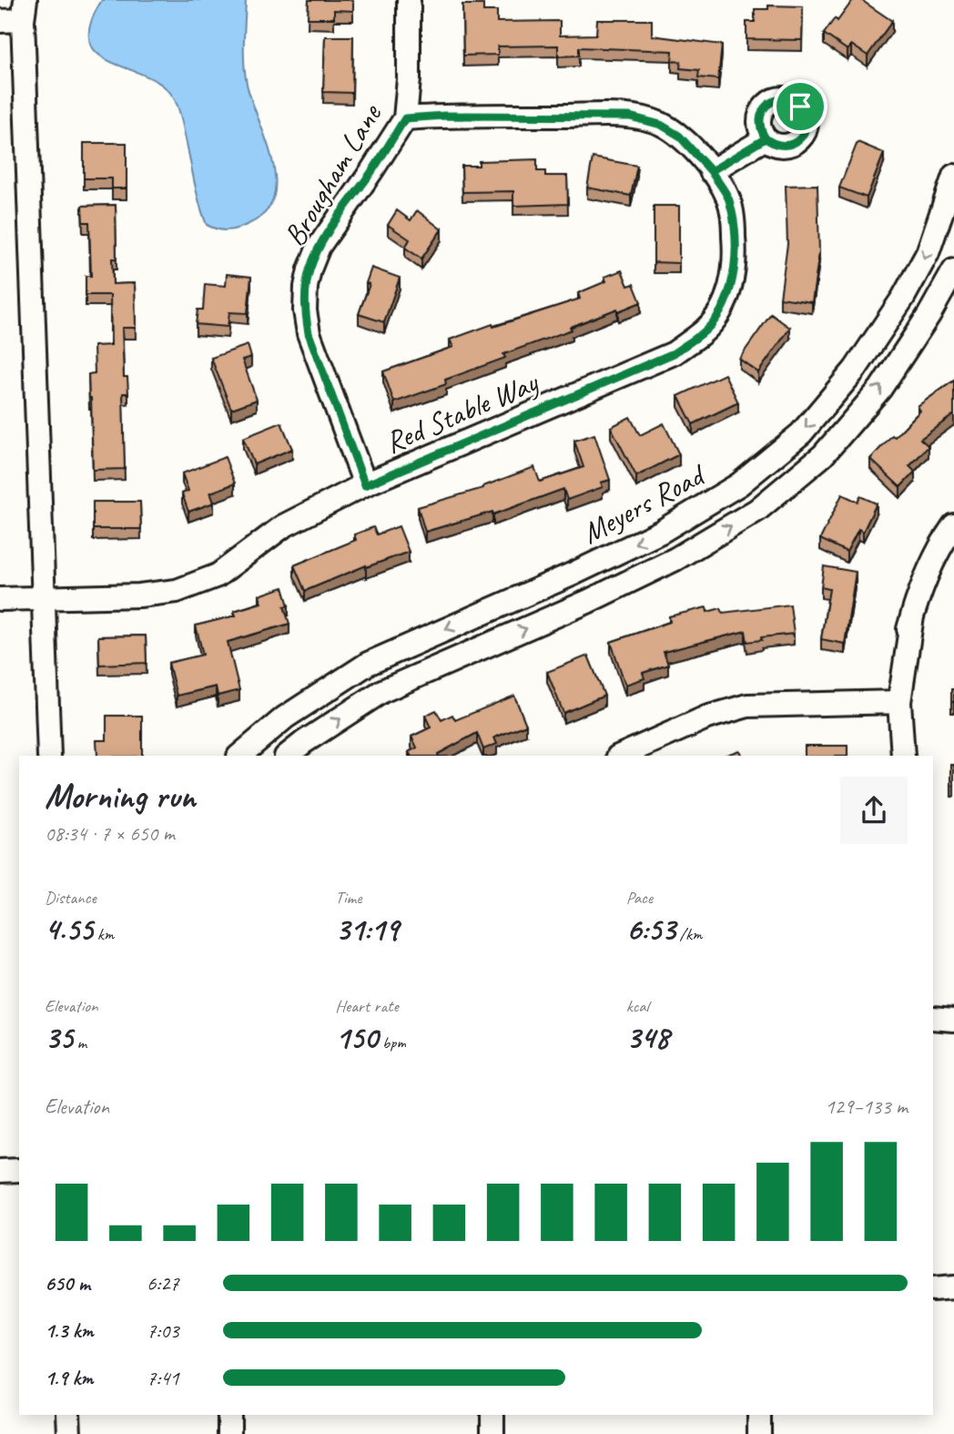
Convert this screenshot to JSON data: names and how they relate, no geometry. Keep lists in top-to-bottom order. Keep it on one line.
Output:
{"streets":{"street":["Brougham Lane","Red Stable Way","Meyers Road"]},"crossings":[["Brougham Lane","Red Stable Way"]],"page":{"heading":["Morning run","08:34 · 7 × 650 m"],"stats":[["Distance","4.55 km"],["Time","31:19"],["Pace","6:53 /km"],["Elevation","35 m"],["Heart rate","150 bpm"],["kcal","348"]],"chart":["Elevation","129–133 m"],"list":[{"name":"650 m","note":"6:27"},{"name":"1.3 km","note":"7:03"},{"name":"1.9 km","note":"7:41"}]}}
